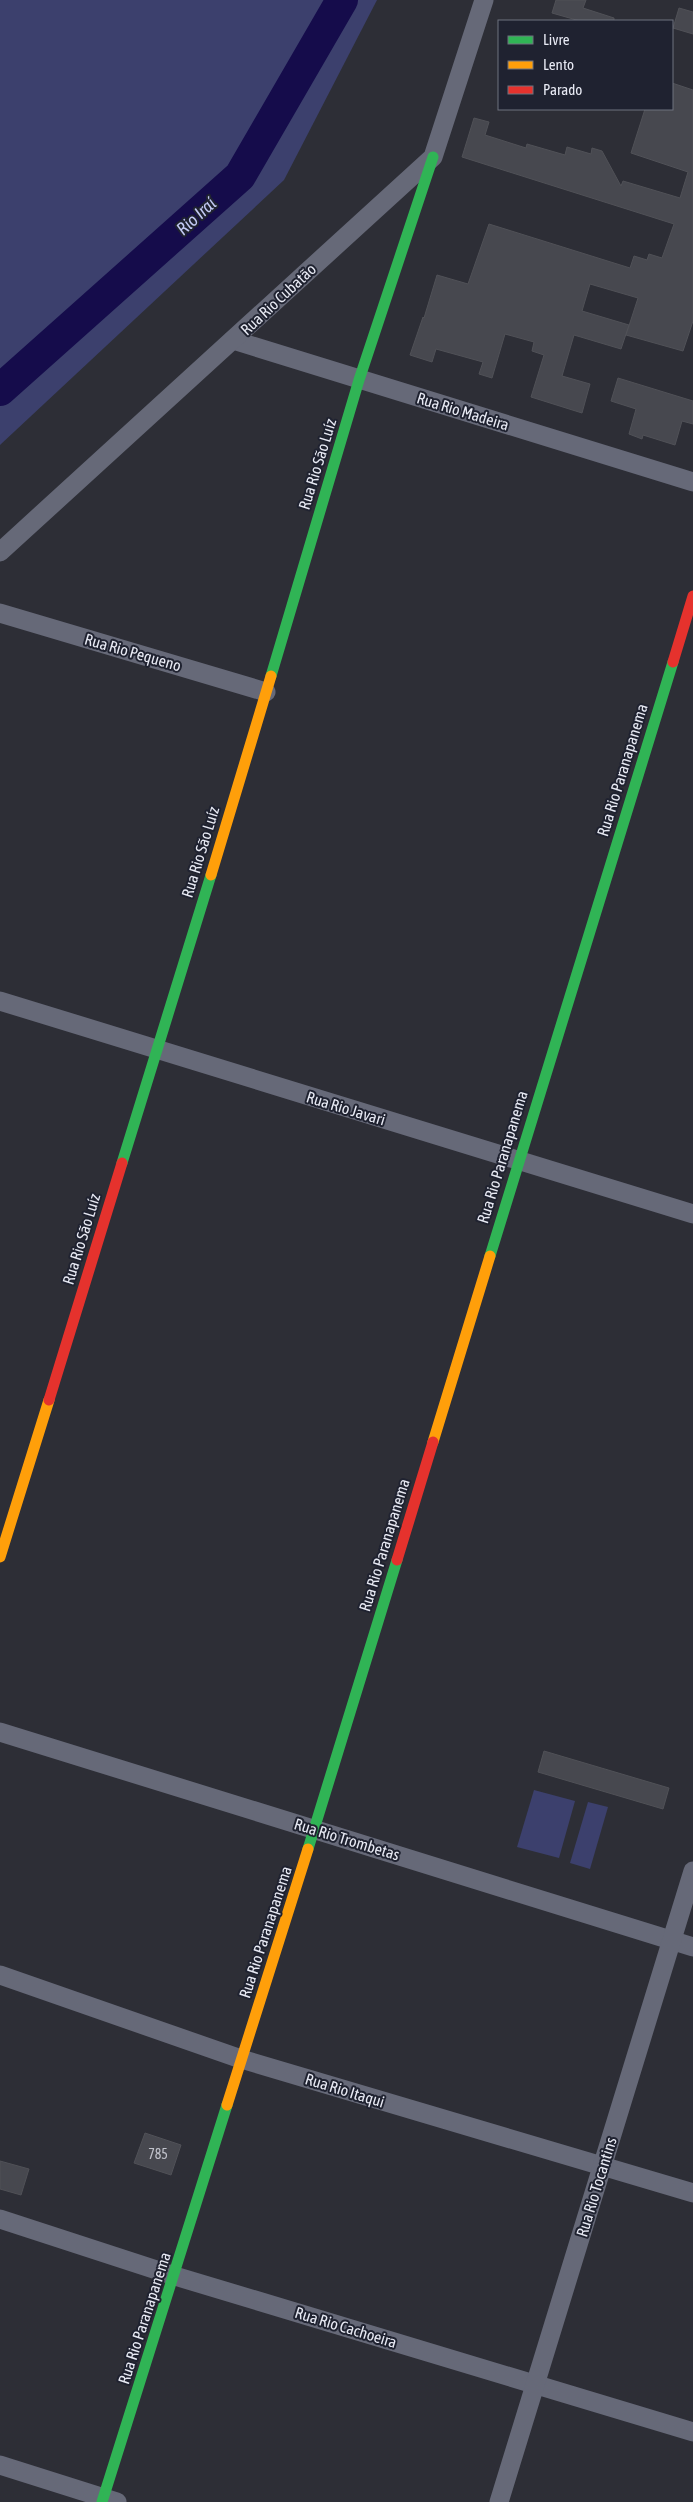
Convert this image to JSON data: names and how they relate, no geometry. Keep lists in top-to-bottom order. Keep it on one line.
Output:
{"streets":{"street":["Rua Rio Cubatão","Rua Rio Madeira","Rua Rio São Luíz","Rua Rio Pequeno","Rua Rio Paranapanema","Rua Rio Javari","Rua Rio Trombetas","Rua Rio Itaqui","Rua Rio Tocantins","Rua Rio Cachoeira"]},"crossings":[["Rua Rio Cubatão","Rua Rio Madeira"],["Rua Rio Cubatão","Rua Rio São Luíz"],["Rua Rio Madeira","Rua Rio São Luíz"],["Rua Rio São Luíz","Rua Rio Pequeno"],["Rua Rio São Luíz","Rua Rio Javari"],["Rua Rio Paranapanema","Rua Rio Javari"],["Rua Rio Paranapanema","Rua Rio Trombetas"],["Rua Rio Paranapanema","Rua Rio Itaqui"],["Rua Rio Paranapanema","Rua Rio Cachoeira"],["Rua Rio Trombetas","Rua Rio Tocantins"],["Rua Rio Itaqui","Rua Rio Tocantins"],["Rua Rio Tocantins","Rua Rio Cachoeira"]],"water":["Rio Iraí"],"house_numbers":["785"],"legend":["Livre","Lento","Parado"]}
